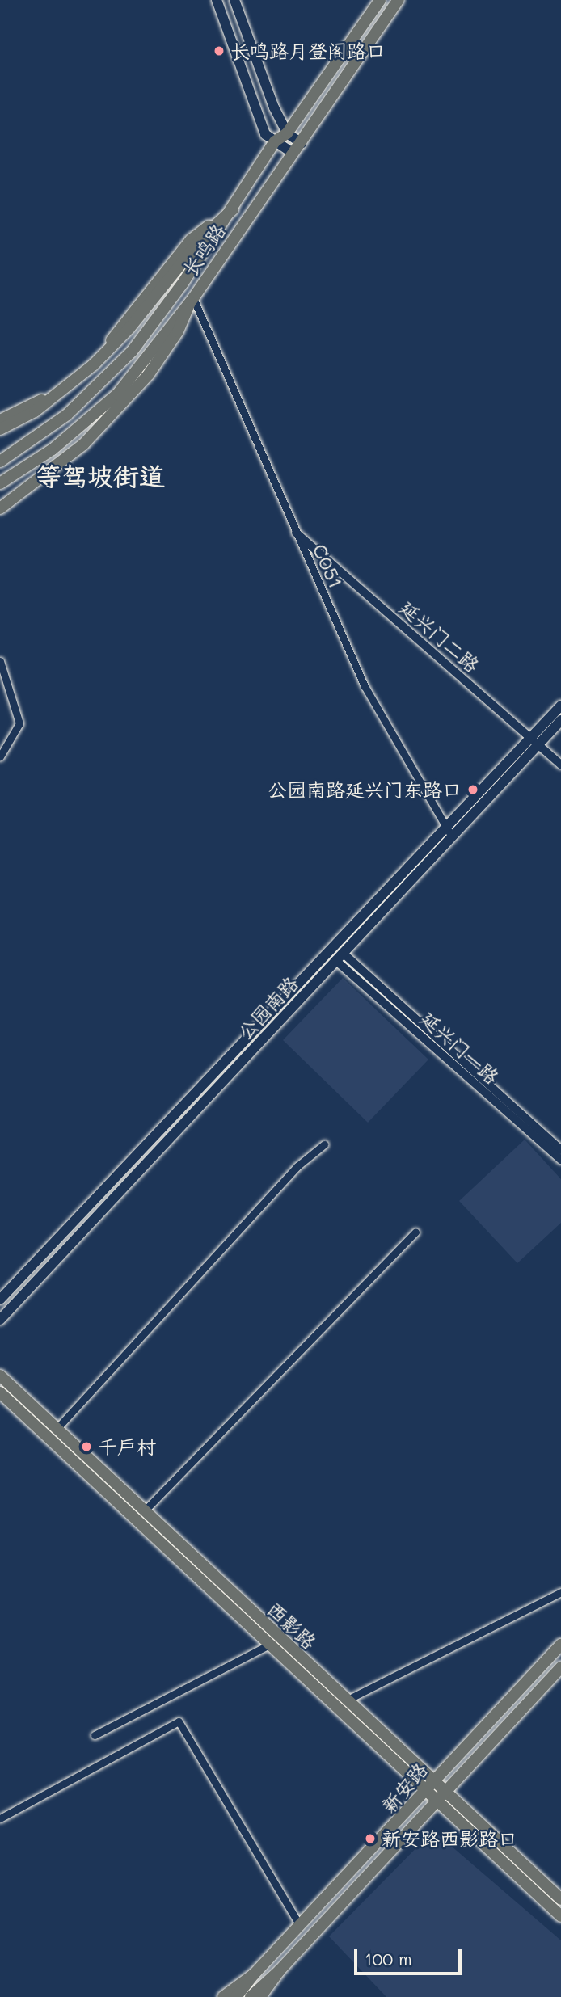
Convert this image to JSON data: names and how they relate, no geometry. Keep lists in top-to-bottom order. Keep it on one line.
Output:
{"streets":{"main road":["长鸣路","公园南路","西影路","新安路"],"street":["C051","延兴门二路","延兴门一路"]},"crossings":[["长鸣路","C051"],["C051","延兴门二路"],["C051","公园南路"],["延兴门二路","公园南路"],["公园南路","延兴门一路"],["西影路","新安路"]],"districts":["等驾坡街道"],"places":["长鸣路月登阁路口","公园南路延兴门东路口","千户村","新安路西影路口"],"scale_bar":"100 m"}
